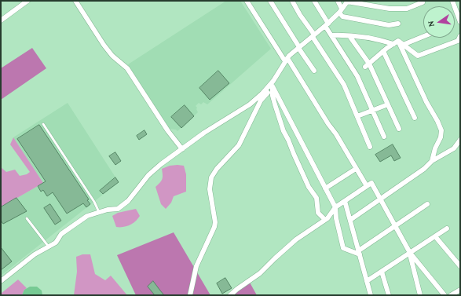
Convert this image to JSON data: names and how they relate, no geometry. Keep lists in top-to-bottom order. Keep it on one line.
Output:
{"north":"left"}
